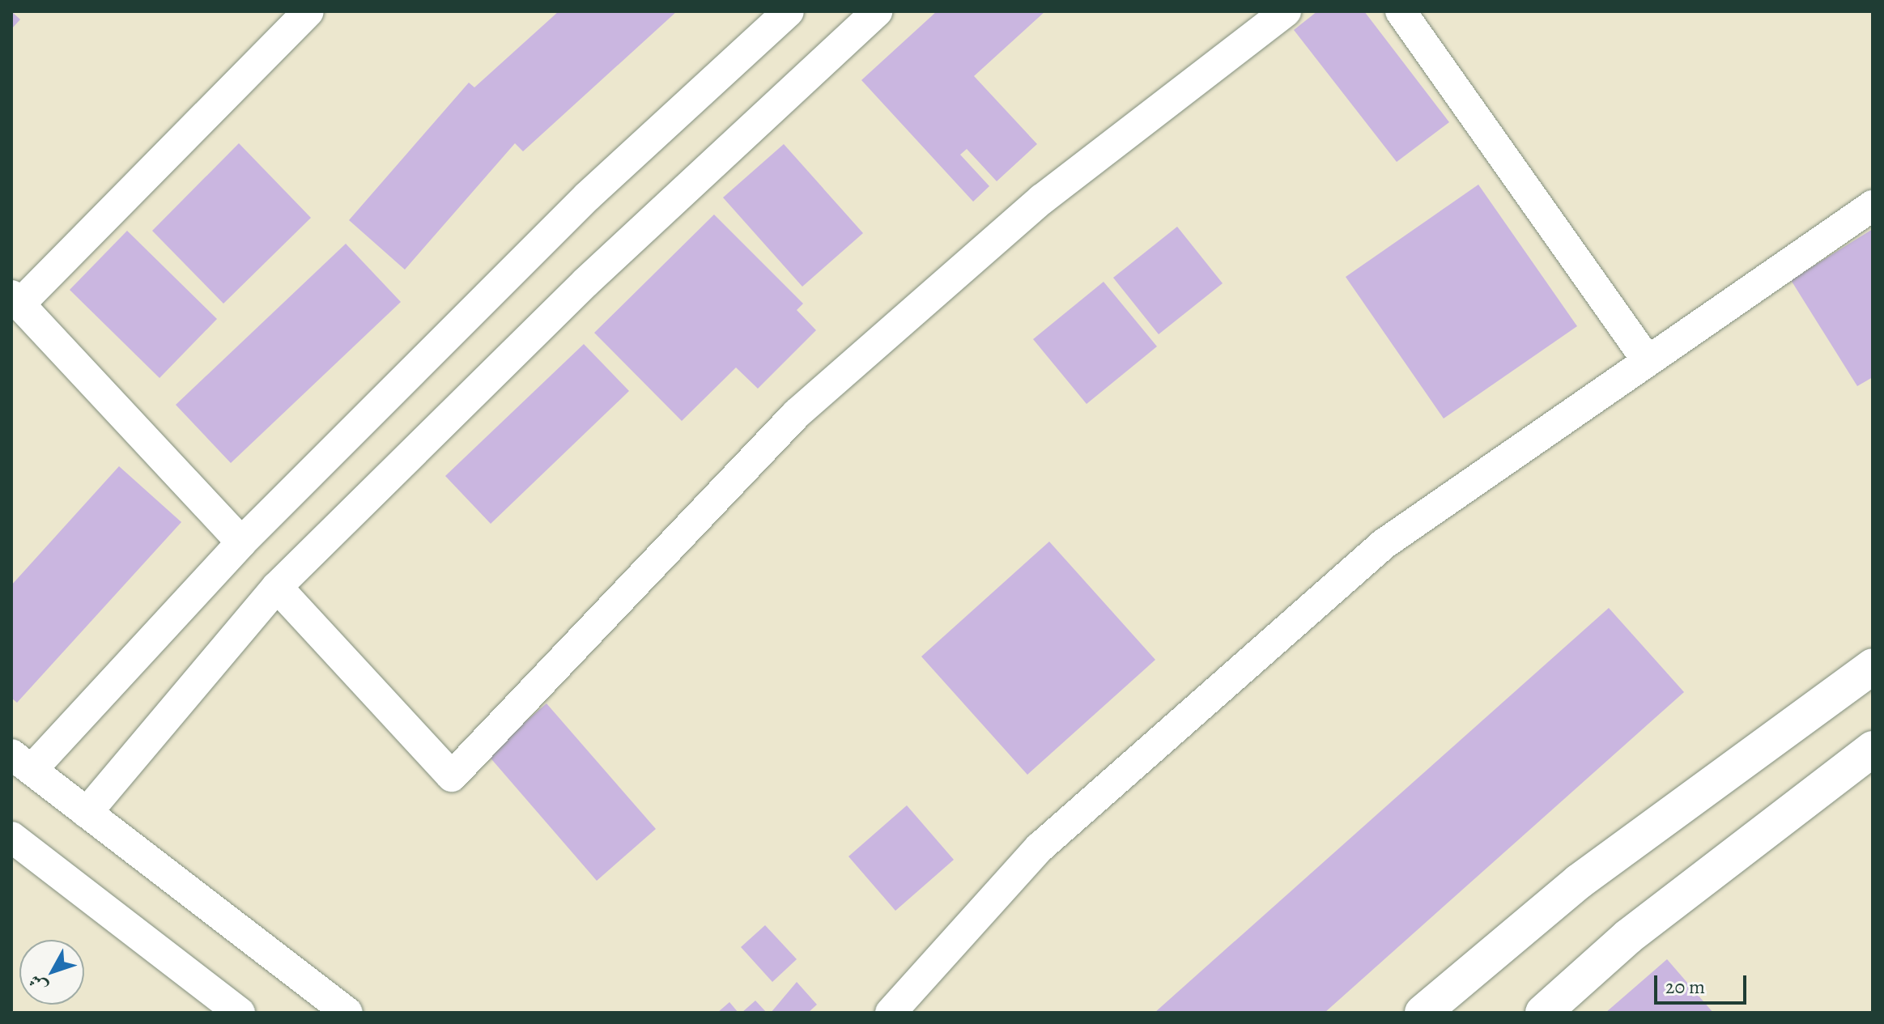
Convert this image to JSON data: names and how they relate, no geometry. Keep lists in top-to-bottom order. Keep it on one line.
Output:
{"scale_bar":"20 m","north":"bottom left"}
